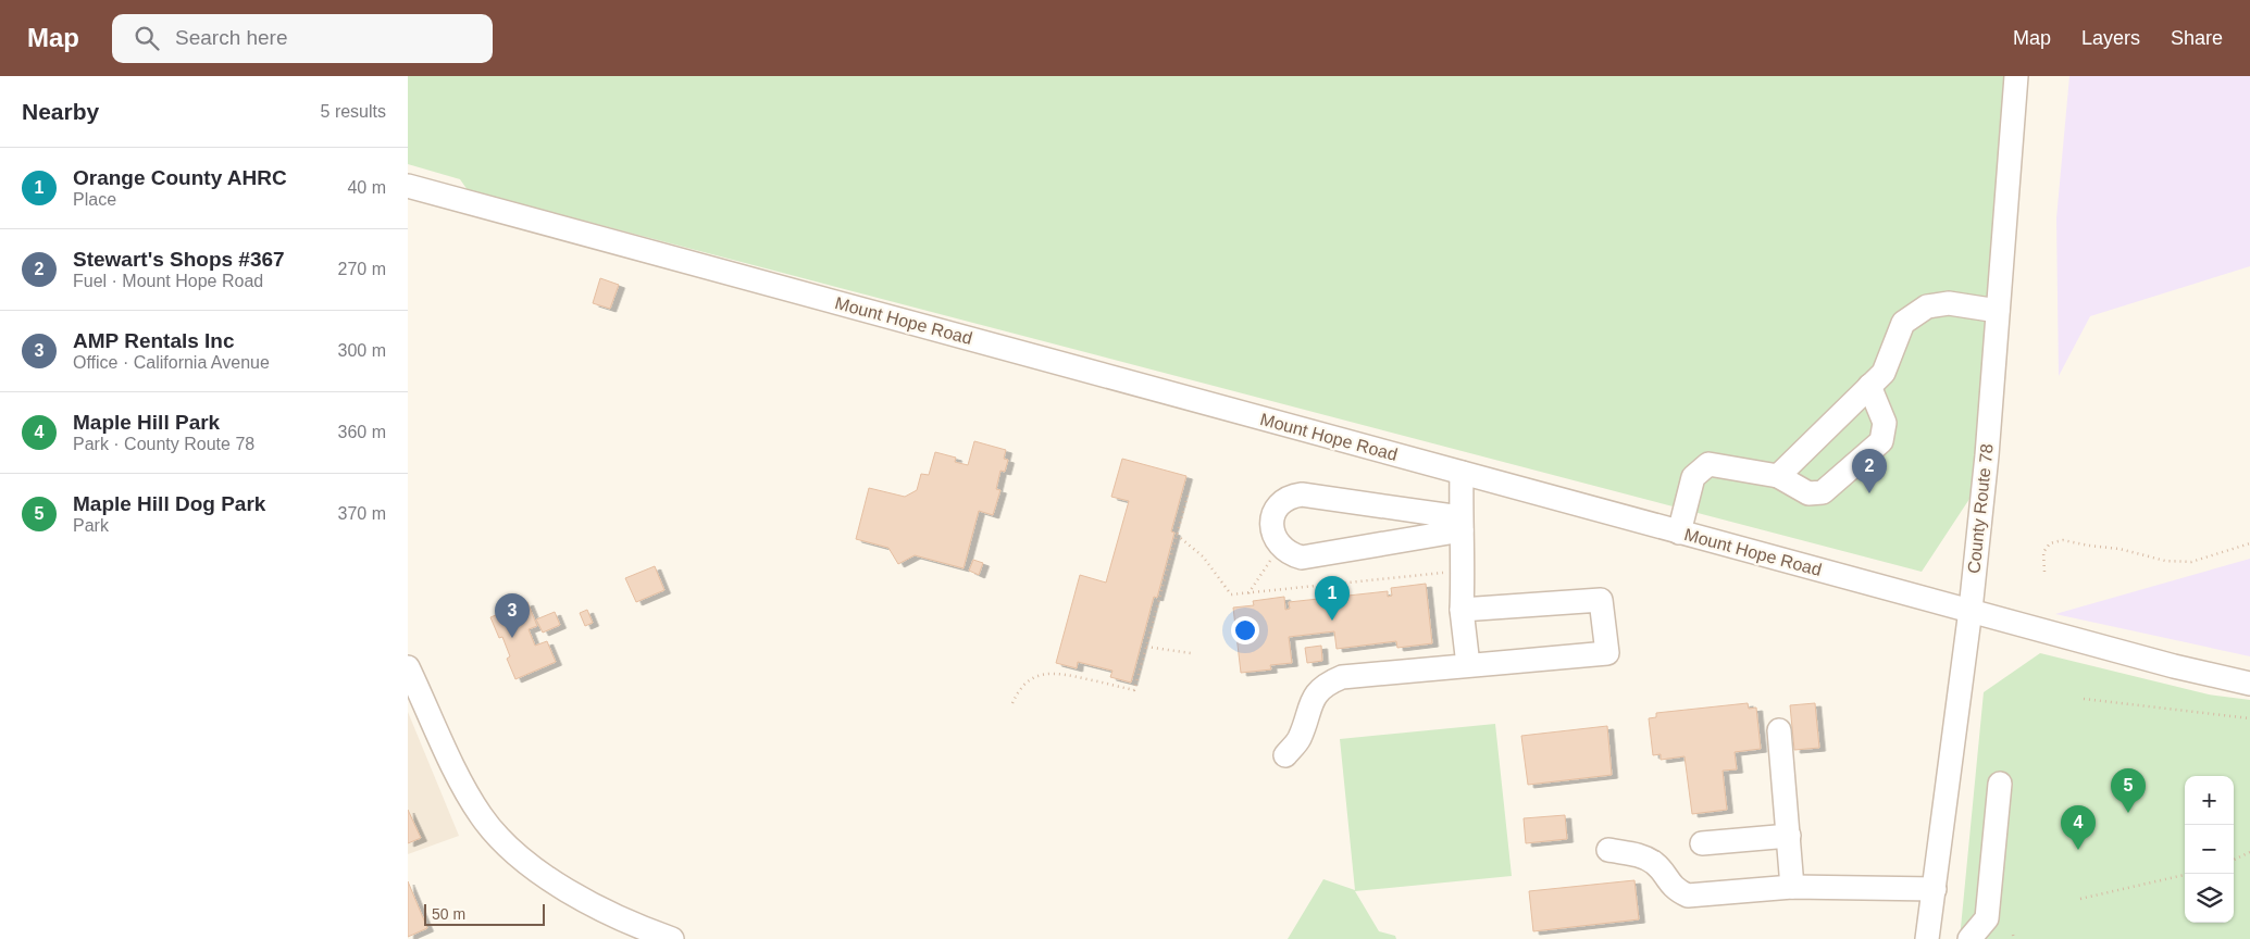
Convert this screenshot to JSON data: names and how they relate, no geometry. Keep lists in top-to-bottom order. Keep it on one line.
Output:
{"streets":{"street":["Mount Hope Road","County Route 78"]},"crossings":[["Mount Hope Road","County Route 78"]],"scale_bar":"50 m","page":{"header":"Map","search":"Search here","nav":["Map","Layers","Share"],"heading":["Nearby","5 results"],"list":[{"mark":"1","name":"Orange County AHRC","note":"Place","value":"40 m"},{"mark":"2","name":"Stewart's Shops #367","note":"Fuel · Mount Hope Road","value":"270 m"},{"mark":"3","name":"AMP Rentals Inc","note":"Office · California Avenue","value":"300 m"},{"mark":"4","name":"Maple Hill Park","note":"Park · County Route 78","value":"360 m"},{"mark":"5","name":"Maple Hill Dog Park","note":"Park","value":"370 m"}],"pins":["2","1","3","5","4"],"map_buttons":["+","−"],"scale":"50 m"}}
